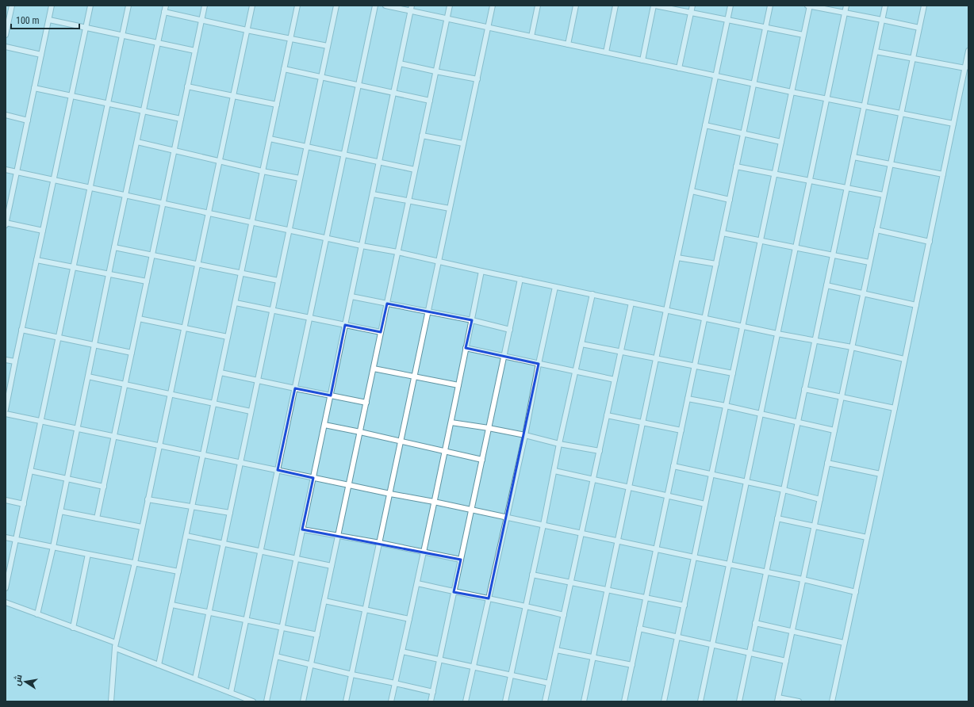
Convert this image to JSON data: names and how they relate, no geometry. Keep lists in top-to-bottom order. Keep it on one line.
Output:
{"scale_bar":"100 m","north":"left"}
